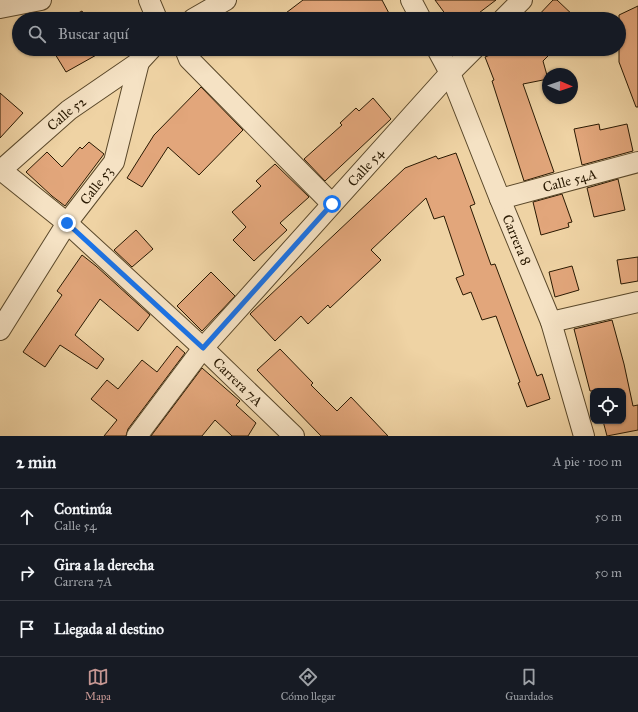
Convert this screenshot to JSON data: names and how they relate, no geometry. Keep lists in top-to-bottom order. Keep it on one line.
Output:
{"streets":{"street":["Calle 52","Calle 54","Calle 54A","Calle 53","Carrera 8","Carrera 7A"]},"crossings":[["Calle 52","Carrera 7A"],["Calle 54","Carrera 8"],["Calle 54","Carrera 7A"],["Calle 54A","Carrera 8"],["Calle 53","Carrera 7A"]],"north":"right","page":{"search":"Buscar aquí","heading":["2 min","A pie · 100 m"],"list":[["Continúa","Calle 54","50 m"],["Gira a la derecha","Carrera 7A","50 m"],"Llegada al destino"],"nav":["Mapa","Cómo llegar","Guardados"]}}
